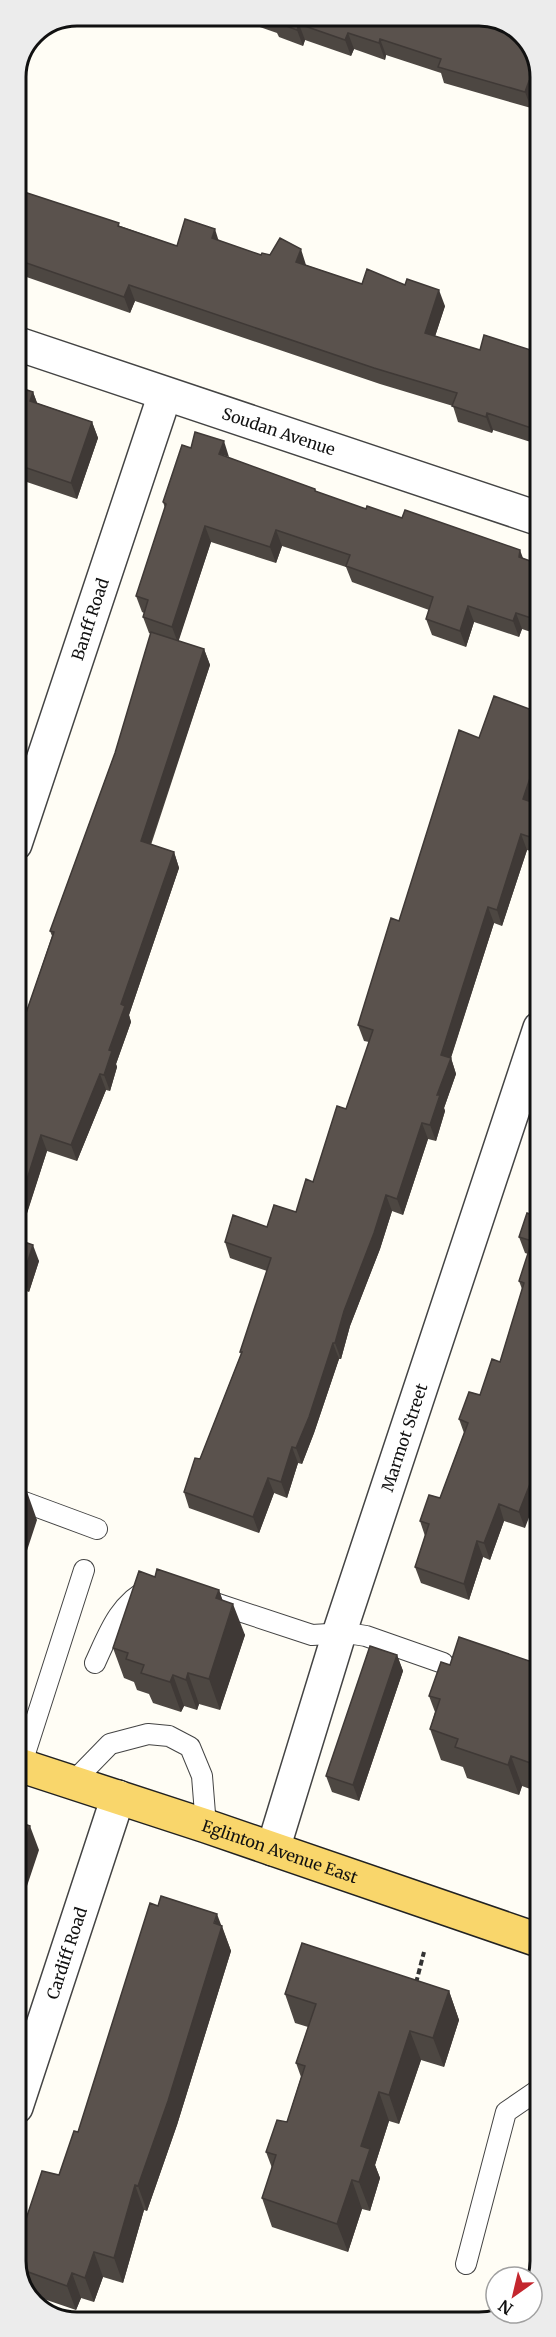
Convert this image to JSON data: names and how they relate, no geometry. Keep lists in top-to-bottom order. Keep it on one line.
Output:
{"streets":{"main road":["Eglinton Avenue East"],"street":["Soudan Avenue","Banff Road","Marmot Street","Cardiff Road"]},"crossings":[["Soudan Avenue","Banff Road"],["Marmot Street","Eglinton Avenue East"],["Eglinton Avenue East","Cardiff Road"]],"north":"bottom left"}
